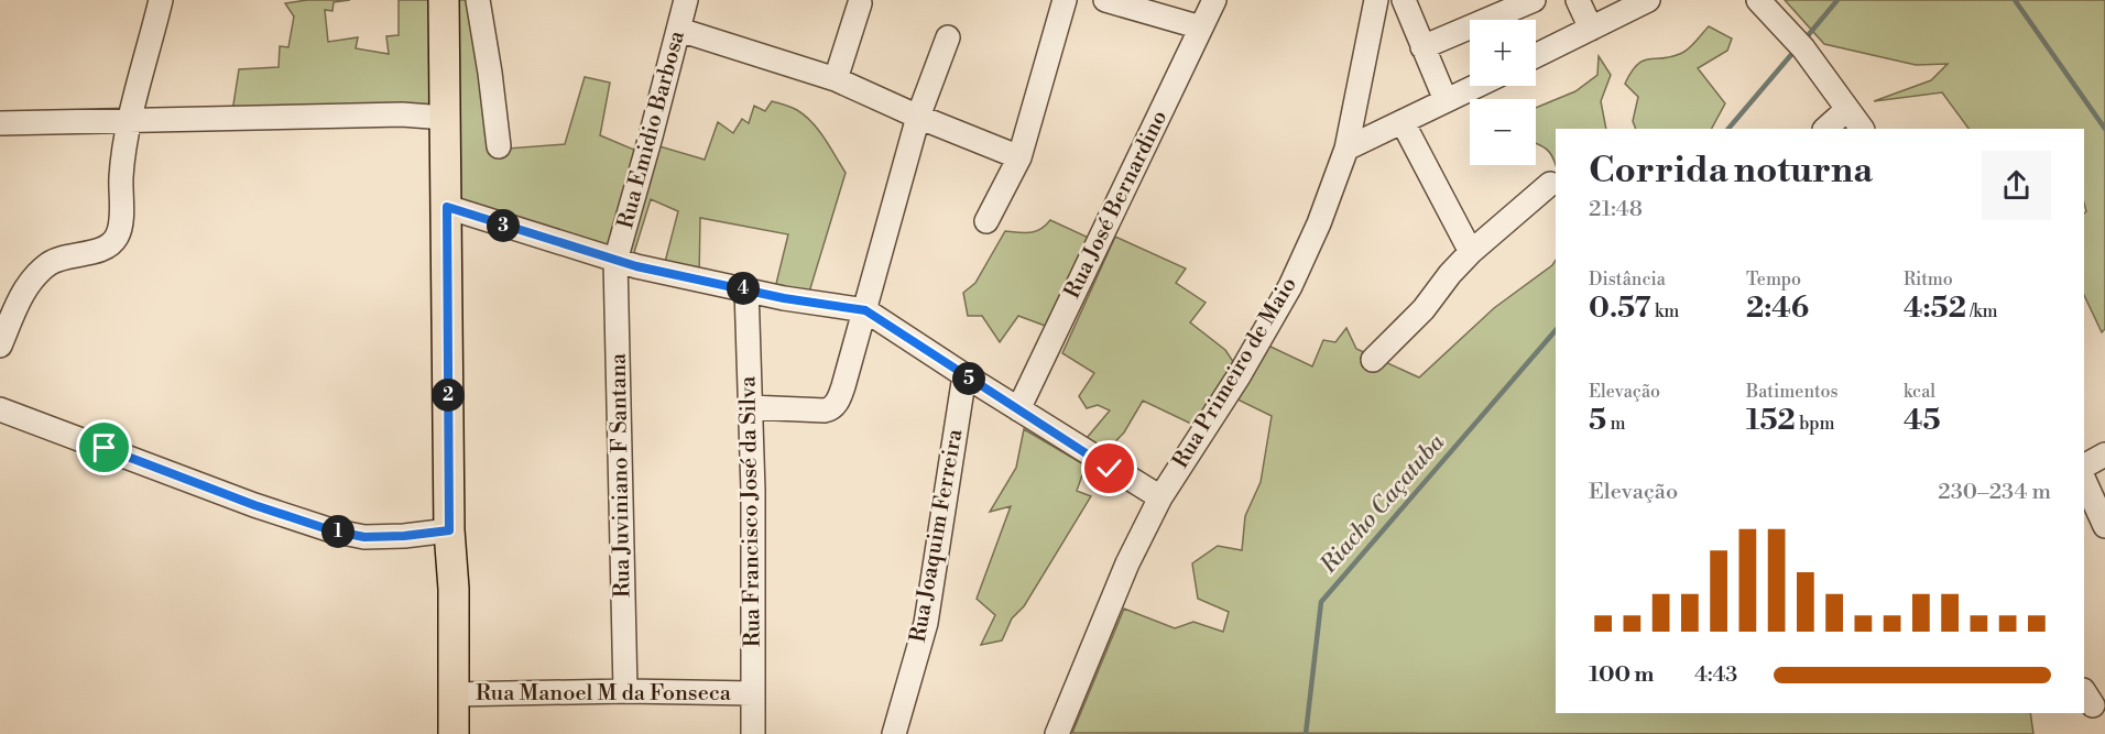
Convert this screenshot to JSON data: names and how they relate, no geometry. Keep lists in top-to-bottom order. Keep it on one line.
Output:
{"streets":{"street":["Rua Emidio Barbosa","Rua José Bernardino","Rua Primeiro de Maio","Rua Juviniano F Santana","Rua Francisco José da Silva","Rua Joaquim Ferreira","Rua Manoel M da Fonseca"]},"crossings":[["Rua Emidio Barbosa","Rua Juviniano F Santana"],["Rua Juviniano F Santana","Rua Manoel M da Fonseca"],["Rua Francisco José da Silva","Rua Manoel M da Fonseca"]],"water":["Riacho Caçatuba"],"page":{"map_buttons":["+","−"],"heading":["Corrida noturna","21:48"],"pins":["3","4","5","2","1"],"stats":[["Distância","0.57 km"],["Tempo","2:46"],["Ritmo","4:52 /km"],["Elevação","5 m"],["Batimentos","152 bpm"],["kcal","45"]],"chart":["Elevação","230–234 m"],"list":[{"name":"100 m","note":"4:43"}]}}
